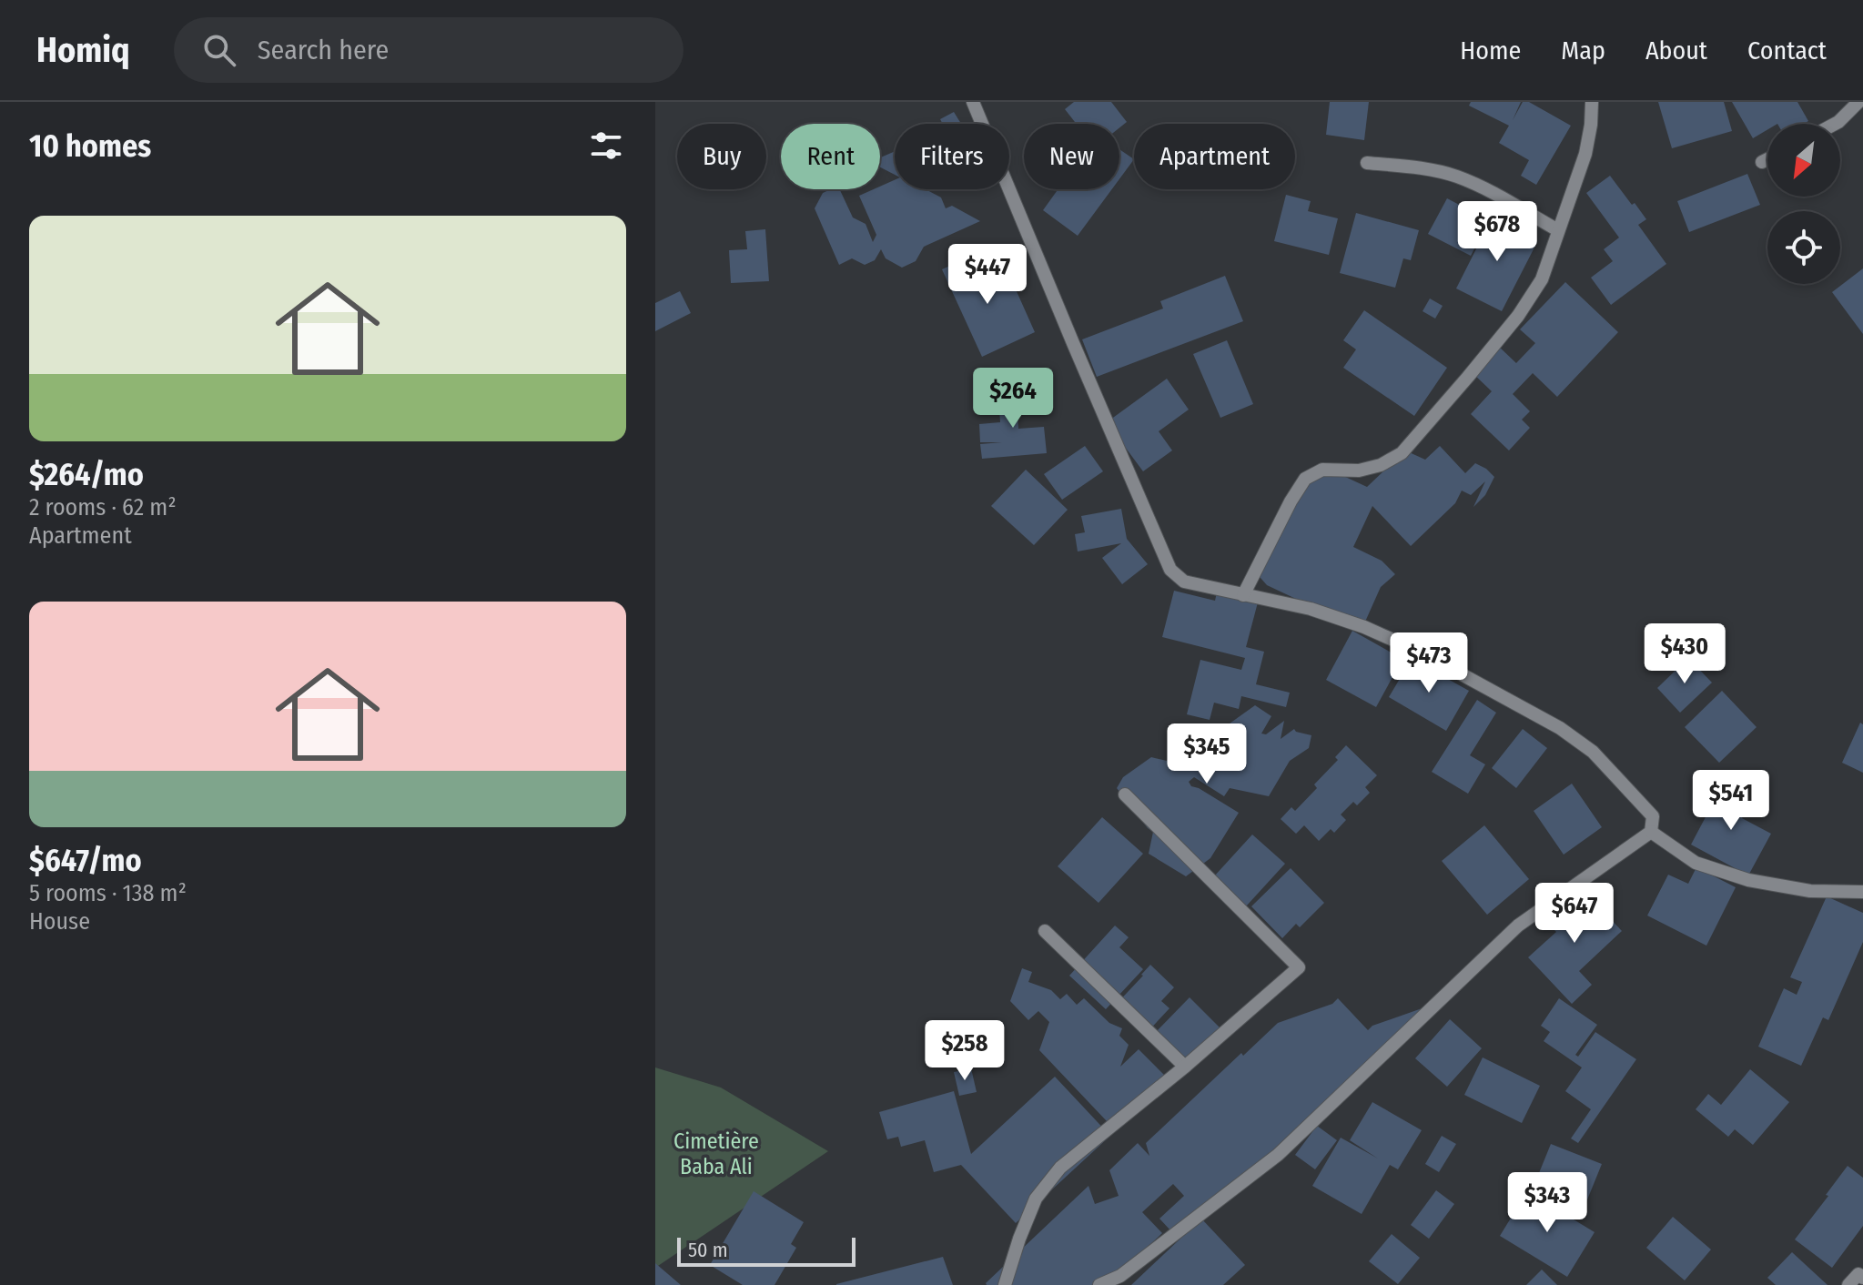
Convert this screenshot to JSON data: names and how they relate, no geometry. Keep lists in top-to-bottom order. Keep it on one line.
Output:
{"parks":["Cimetière Baba Ali"],"scale_bar":"50 m","north":"bottom left","page":{"header":"Homiq","search":"Search here","nav":["Home","Map","About","Contact"],"heading":"10 homes","chip":["Buy","Rent","Filters","New","Apartment"],"list":[{"name":"$264/mo","note":"2 rooms · 62 m² · Apartment"},{"name":"$647/mo","note":"5 rooms · 138 m² · House"}],"price":["$678","$447","$264","$430","$473","$345","$541","$647","$258","$343"],"scale":"50 m"}}
